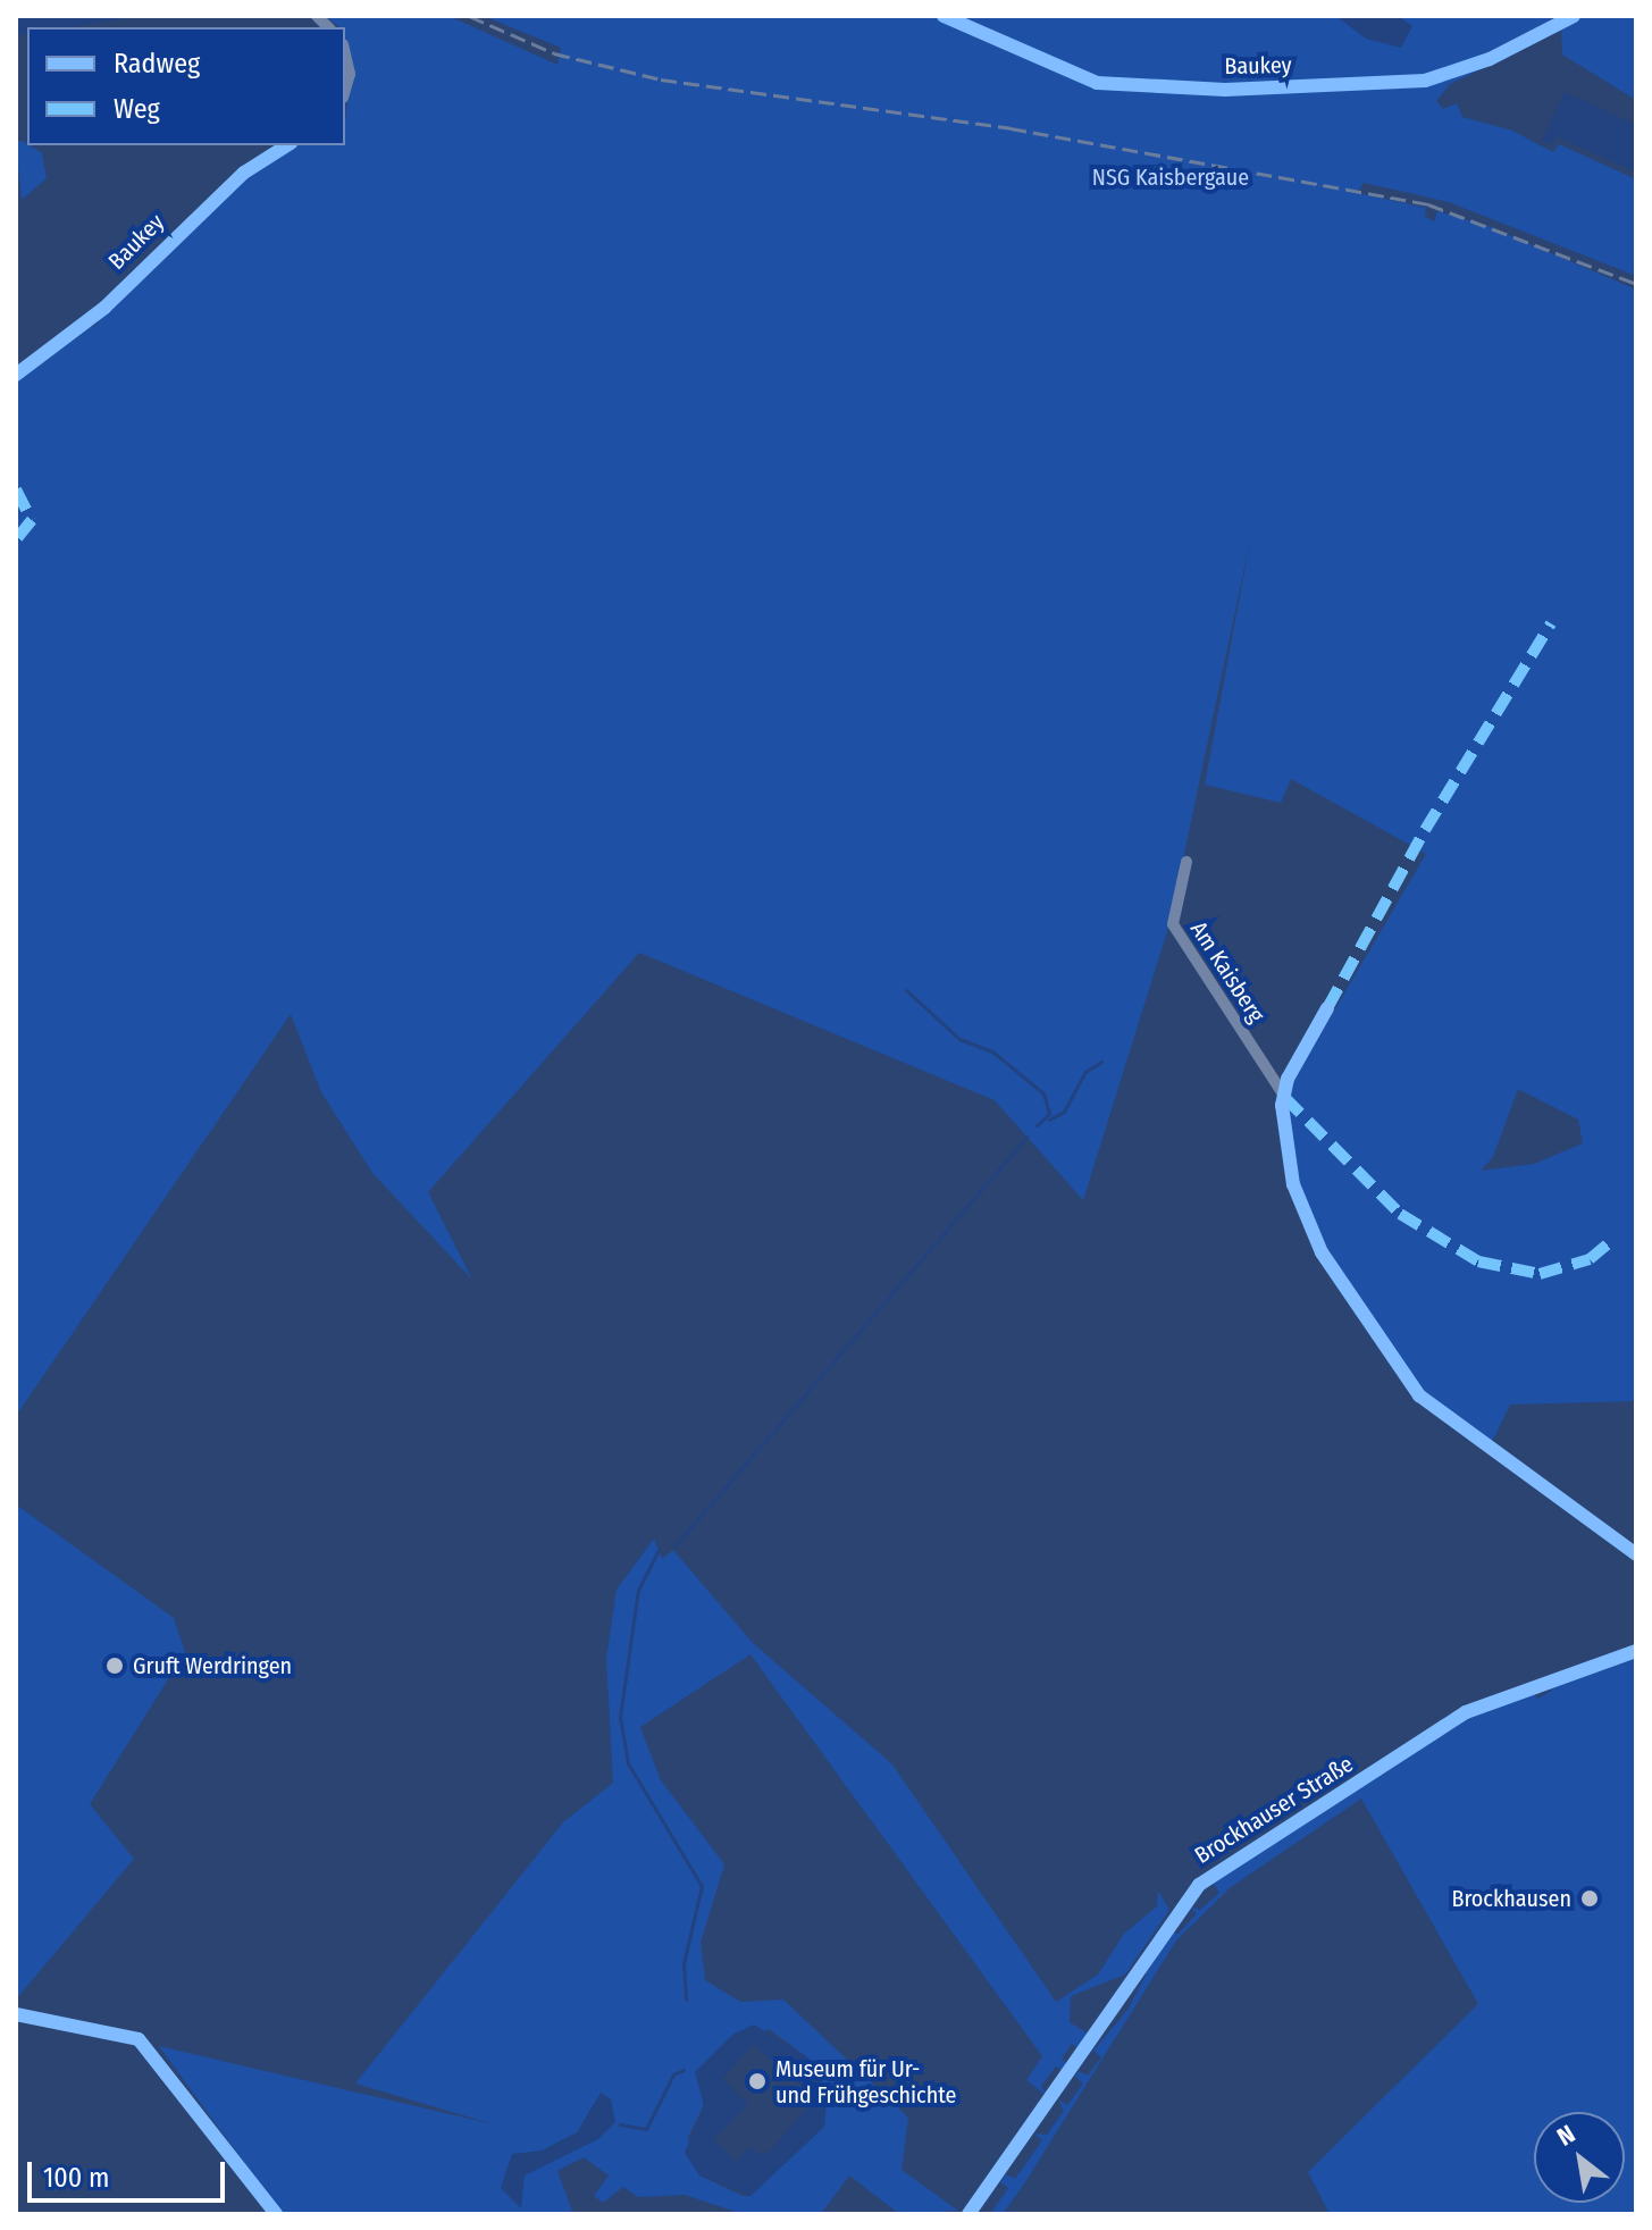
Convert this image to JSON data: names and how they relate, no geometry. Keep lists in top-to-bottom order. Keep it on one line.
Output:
{"streets":{"street":["Baukey","Am Kaisberg","Brockhauser Straße"]},"parks":["NSG Kaisbergaue"],"places":["Gruft Werdringen","Brockhausen","Museum für Ur- und Frühgeschichte"],"legend":["Radweg","Weg"],"scale_bar":"100 m","north":"top left"}
